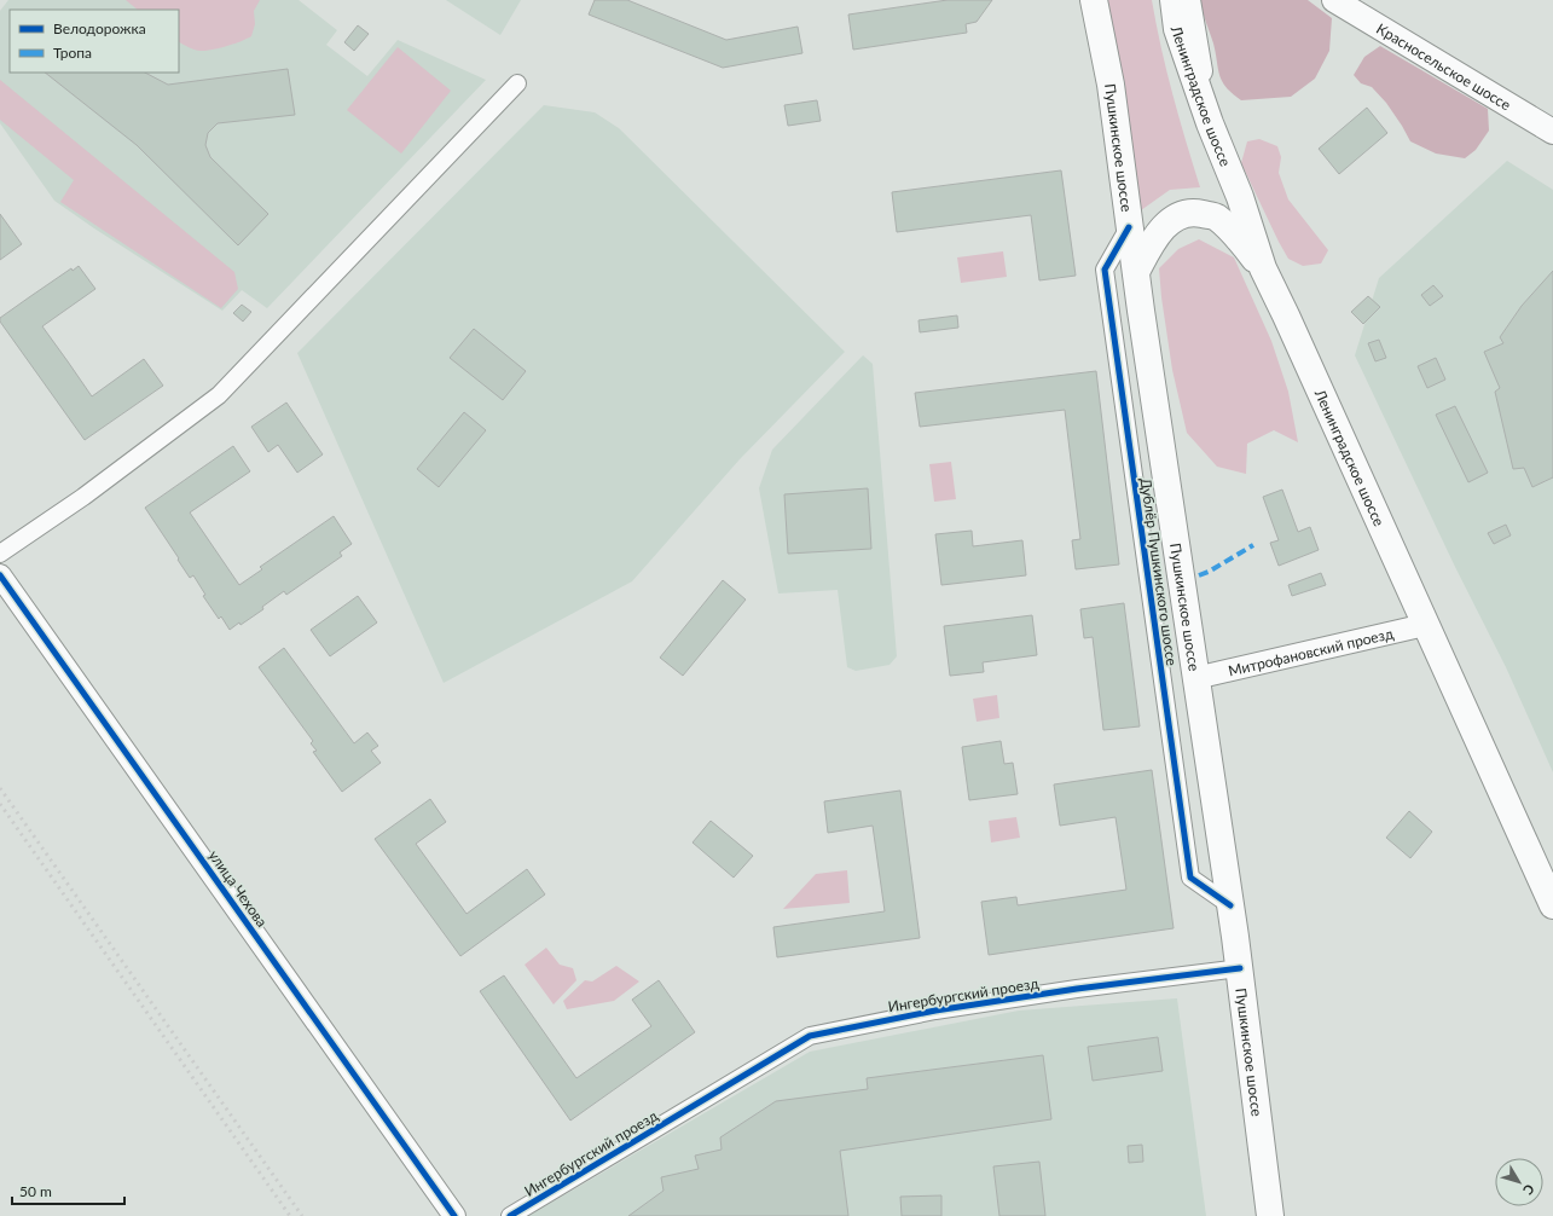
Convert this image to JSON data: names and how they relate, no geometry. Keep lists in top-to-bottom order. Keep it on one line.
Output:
{"streets":{"main road":["Красносельское шоссе","Ленинградское шоссе","Пушкинское шоссе"],"street":["Дублёр Пушкинского шоссе","Митрофановский проезд","улица Чехова","Ингербургский проезд"]},"crossings":[["Ленинградское шоссе","Митрофановский проезд"],["Пушкинское шоссе","Дублёр Пушкинского шоссе"],["Пушкинское шоссе","Митрофановский проезд"],["Пушкинское шоссе","Ингербургский проезд"]],"legend":["Велодорожка","Тропа"],"scale_bar":"50 m","north":"bottom right"}
